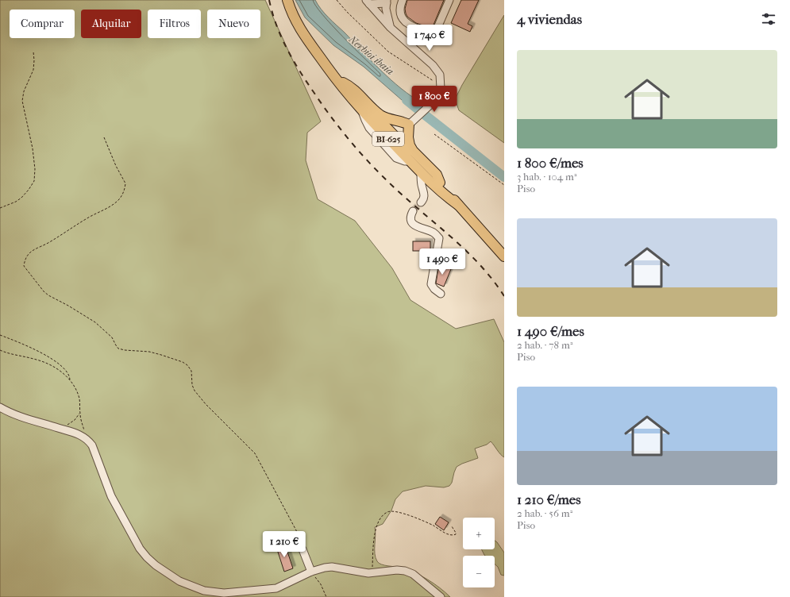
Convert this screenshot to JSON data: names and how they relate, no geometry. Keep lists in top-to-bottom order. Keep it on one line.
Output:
{"streets":{"main road":["BI-625"]},"water":["Nerbioi ibaia"],"page":{"heading":"4 viviendas","chip":["Comprar","Alquilar","Filtros","Nuevo"],"price":["1 740 €","1 800 €","1 490 €","1 210 €"],"list":[{"name":"1 800 €/mes","note":"3 hab. · 104 m² · Piso"},{"name":"1 490 €/mes","note":"2 hab. · 78 m² · Piso"},{"name":"1 210 €/mes","note":"2 hab. · 56 m² · Piso"}],"map_buttons":["+","−"]}}
